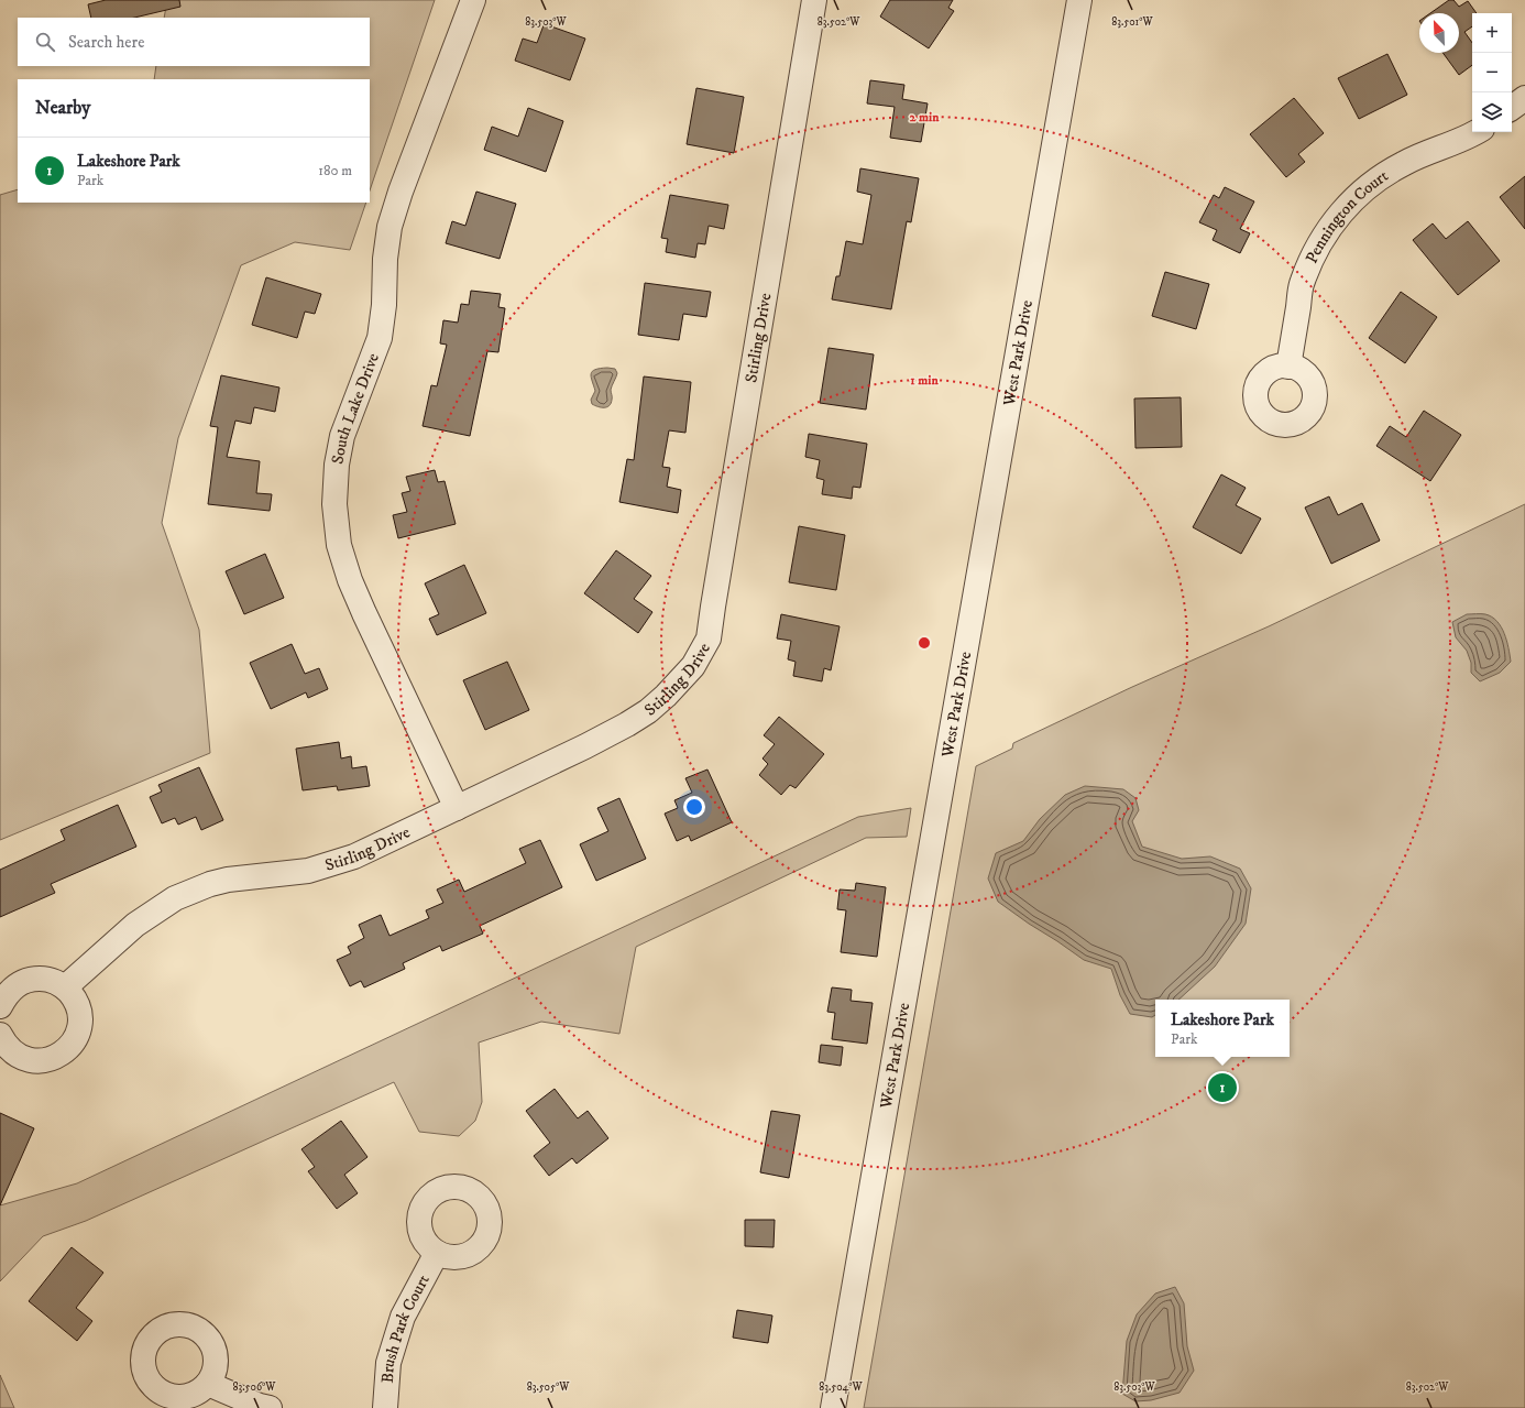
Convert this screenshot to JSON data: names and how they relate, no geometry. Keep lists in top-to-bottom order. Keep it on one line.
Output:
{"streets":{"street":["Pennington Court","Stirling Drive","West Park Drive","South Lake Drive","Brush Park Court"]},"crossings":[["Stirling Drive","South Lake Drive"]],"north":"top left","page":{"map_buttons":["+","−"],"search":"Search here","heading":"Nearby","list":[{"mark":"1","name":"Lakeshore Park","note":"Park","value":"180 m"}],"popup":["Lakeshore Park","Park"],"pins":"1"},"coordinates":["83.503°W","83.502°W","83.501°W","83.506°W","83.505°W","83.504°W"],"rings":["2 min","1 min"]}
